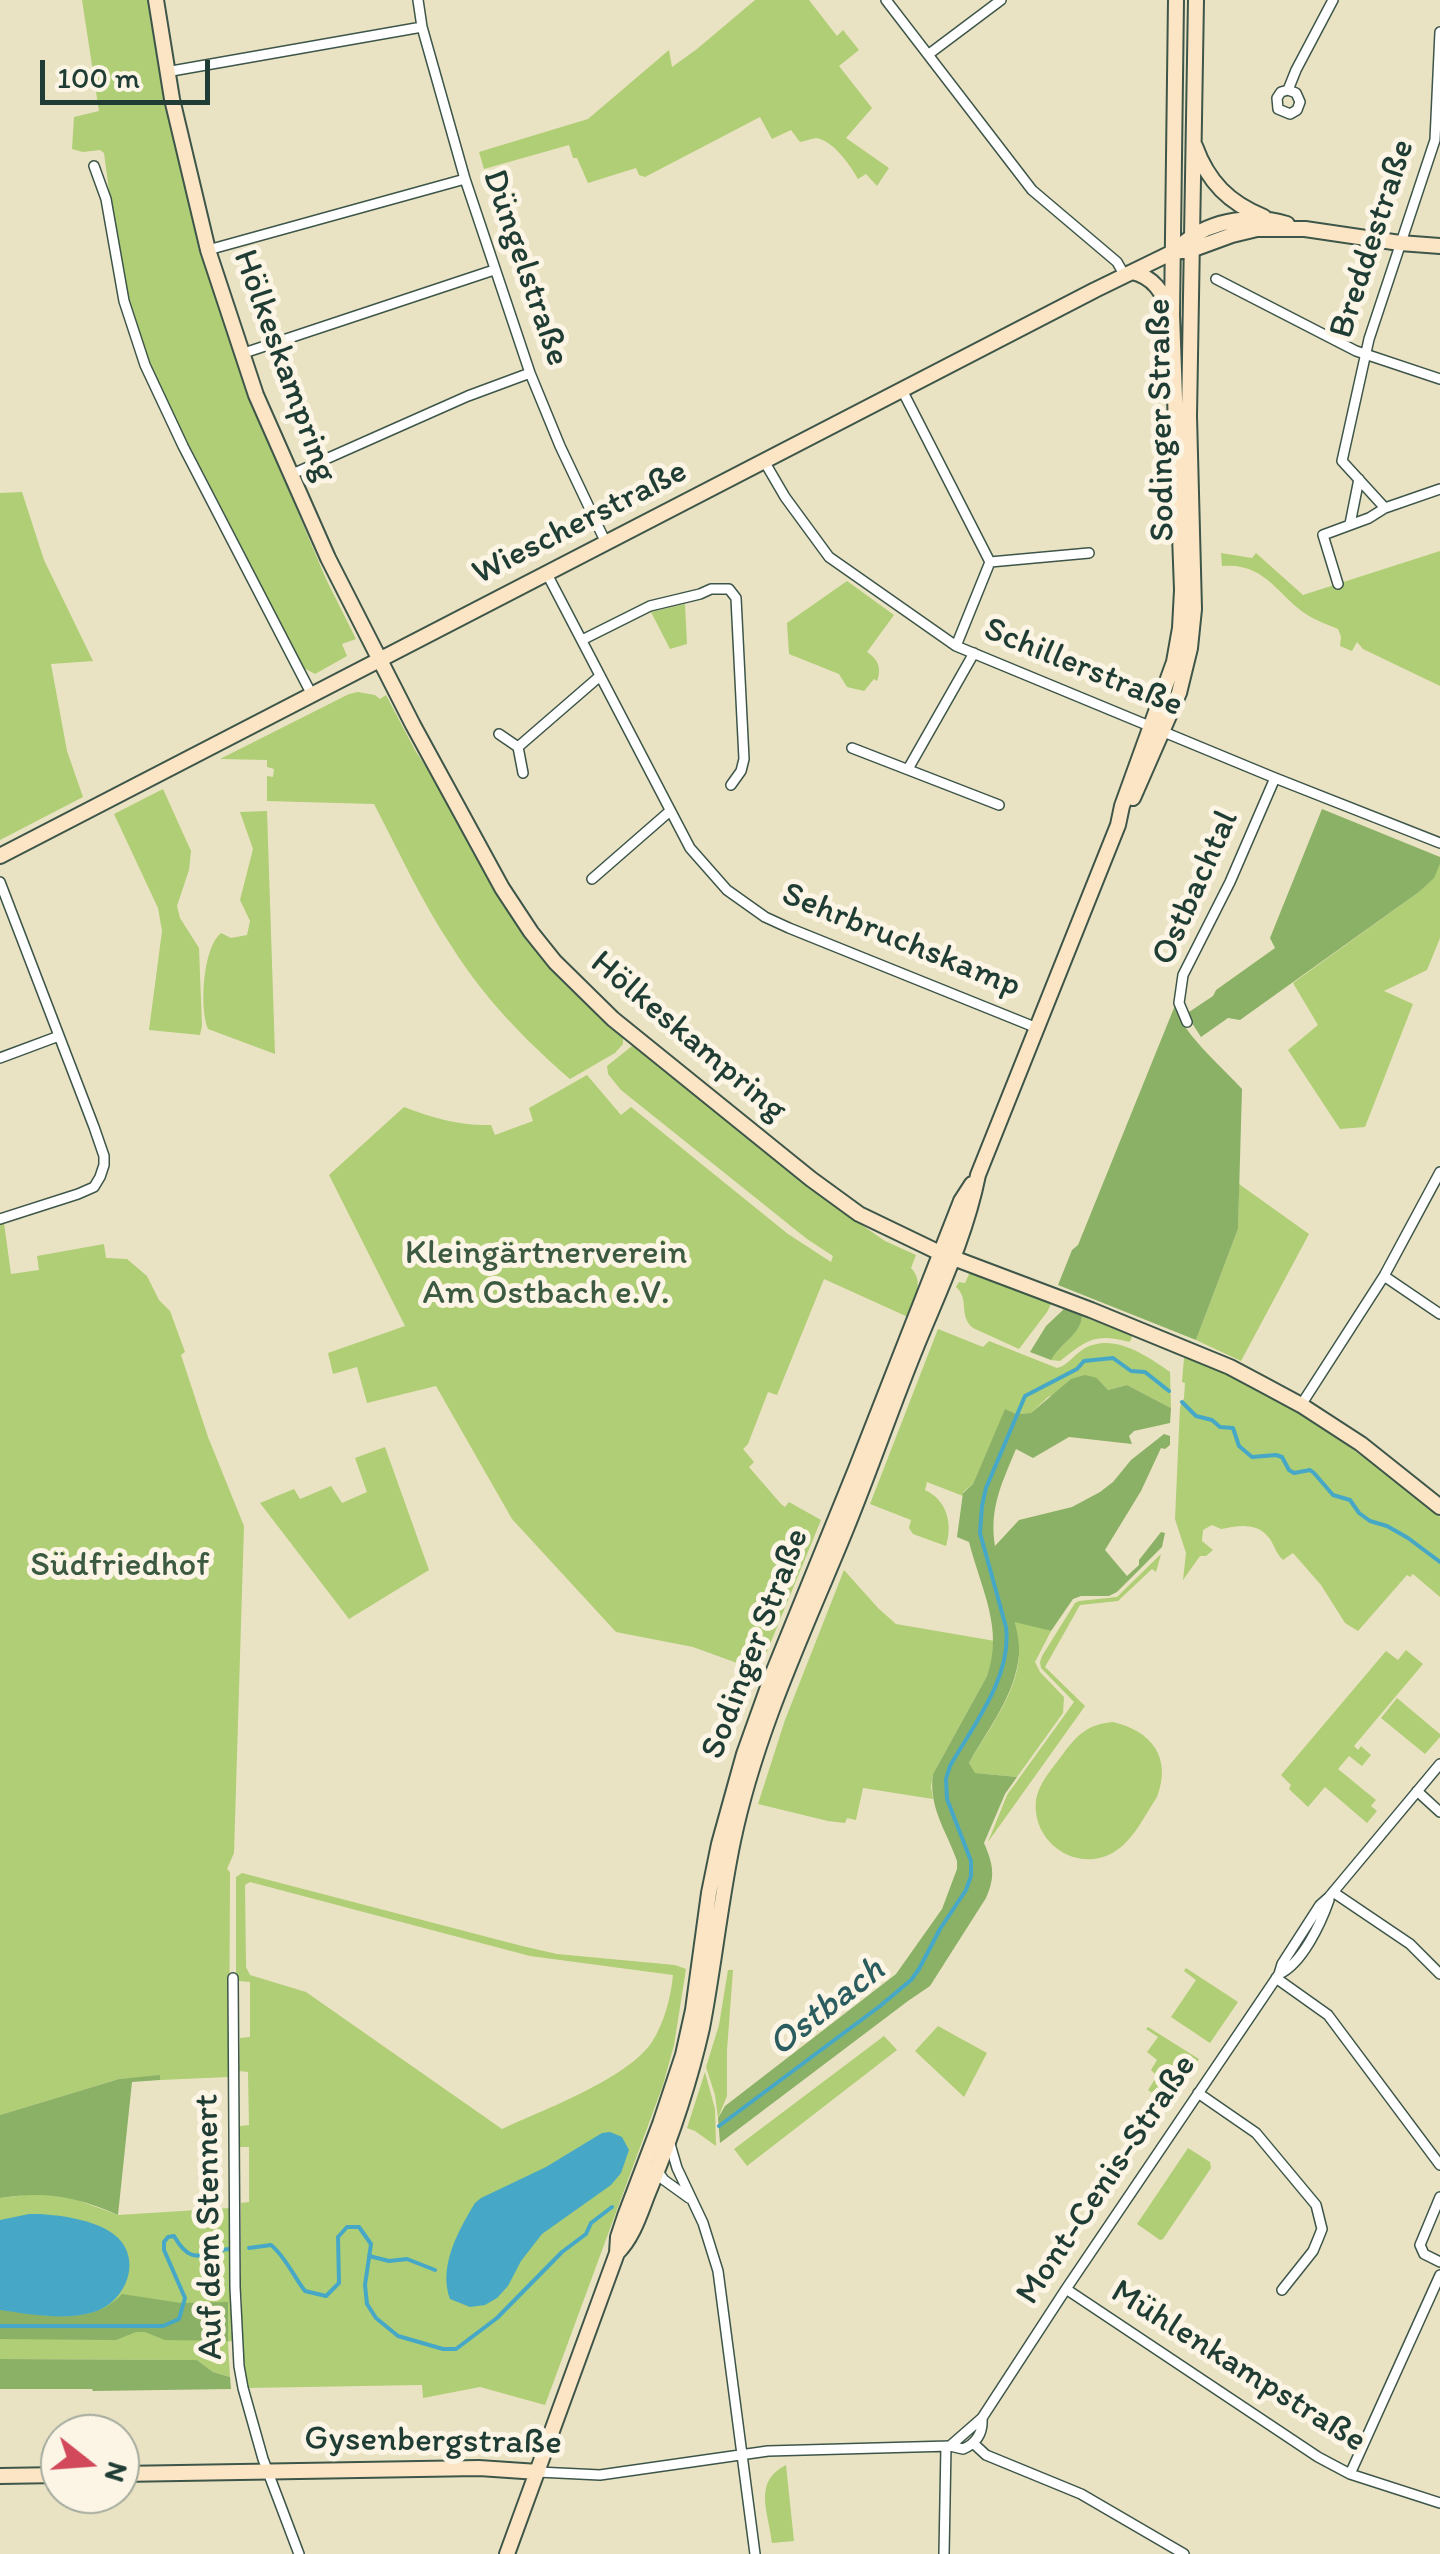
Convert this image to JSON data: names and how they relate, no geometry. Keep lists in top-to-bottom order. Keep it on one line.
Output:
{"streets":{"main road":["Hölkeskampring","Sodinger Straße","Wiescherstraße","Gysenbergstraße"],"street":["Breddestraße","Düngelstraße","Schillerstraße","Ostbachtal","Sehrbruchskamp","Mont-Cenis-Straße","Auf dem Stennert","Mühlenkampstraße"]},"crossings":[["Düngelstraße","Wiescherstraße"],["Hölkeskampring","Sodinger Straße"],["Hölkeskampring","Wiescherstraße"],["Sodinger Straße","Wiescherstraße"],["Sodinger Straße","Schillerstraße"],["Sodinger Straße","Sehrbruchskamp"],["Sodinger Straße","Gysenbergstraße"],["Wiescherstraße","Schillerstraße"],["Wiescherstraße","Sehrbruchskamp"],["Schillerstraße","Ostbachtal"],["Mont-Cenis-Straße","Mühlenkampstraße"],["Auf dem Stennert","Gysenbergstraße"]],"water":["Ostbach"],"parks":["Kleingärtnerverein Am Ostbach e.V.","Südfriedhof"],"scale_bar":"100 m","north":"right"}
